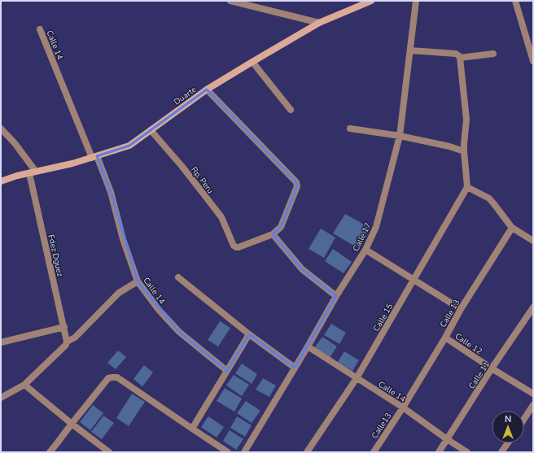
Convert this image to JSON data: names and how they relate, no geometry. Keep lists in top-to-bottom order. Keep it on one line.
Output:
{"streets":{"street":["Calle 14","Duarte","Rp. Peru","Calle 17","Fdez Dguez","Calle 13","Calle 15","Calle 12","Calle 11","Calle13"]},"crossings":[["Calle 14","Duarte"],["Calle 14","Calle 17"],["Calle 14","Calle 13"],["Calle 14","Calle 15"],["Calle 14","Calle 11"],["Calle 14","Calle13"],["Duarte","Rp. Peru"],["Duarte","Fdez Dguez"],["Calle 13","Calle 12"],["Calle 13","Calle13"],["Calle 12","Calle 11"]],"north":"top"}
